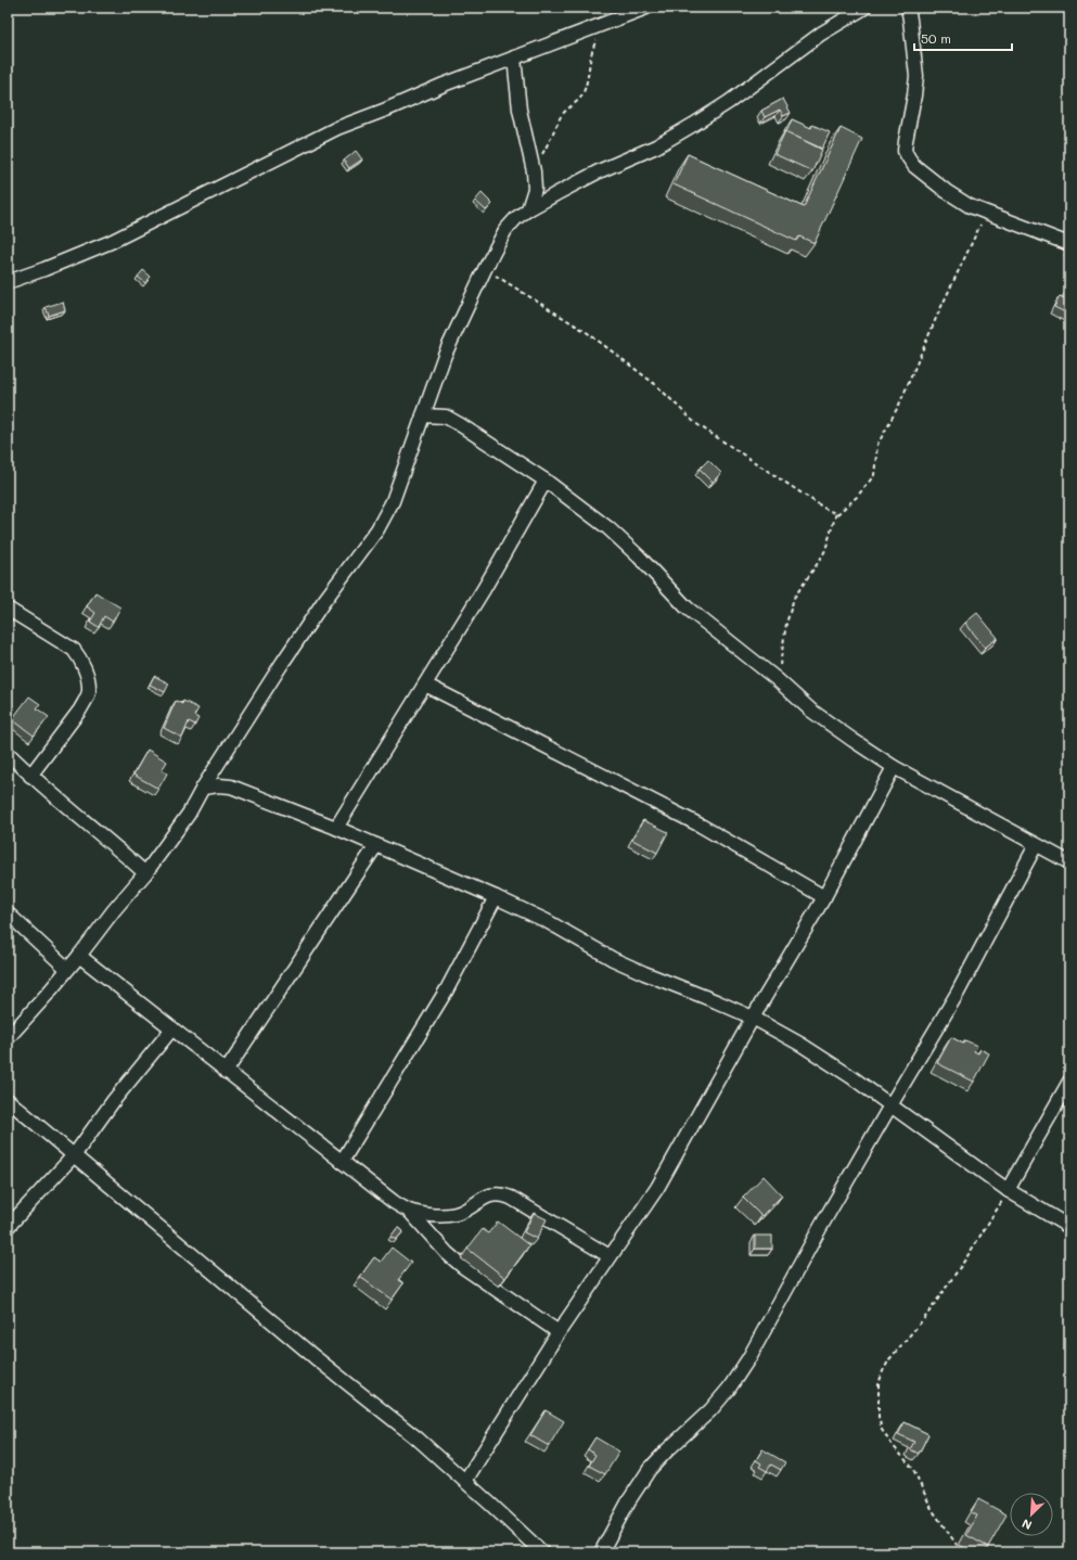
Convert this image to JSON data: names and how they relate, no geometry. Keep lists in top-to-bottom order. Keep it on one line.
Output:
{"scale_bar":"50 m","north":"bottom left"}
